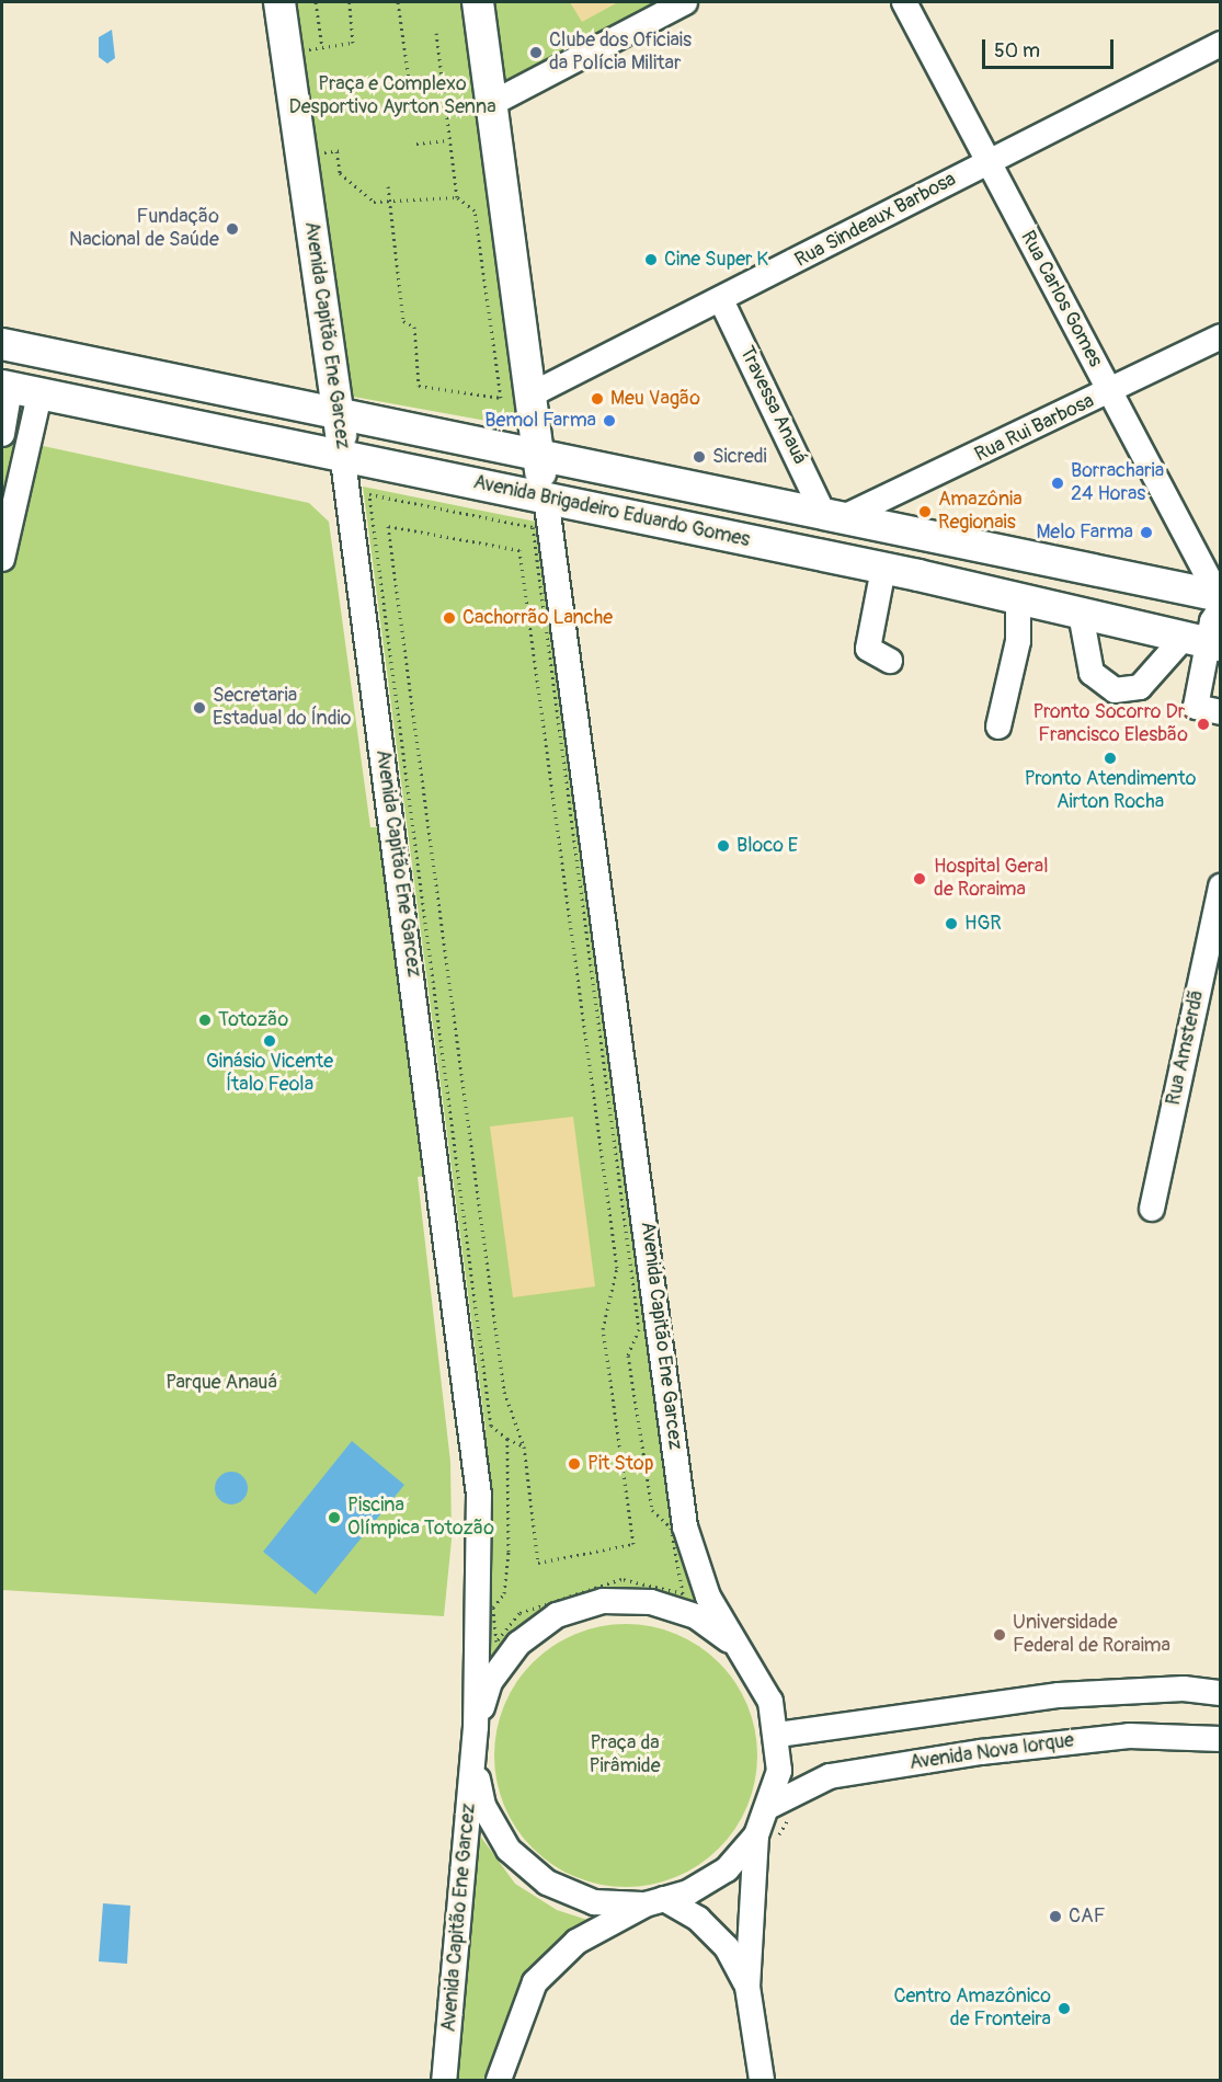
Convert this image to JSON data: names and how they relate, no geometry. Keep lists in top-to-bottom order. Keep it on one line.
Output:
{"streets":{"main road":["Avenida Capitão Ene Garcez","Avenida Brigadeiro Eduardo Gomes"],"street":["Rua Sindeaux Barbosa","Rua Carlos Gomes","Travessa Anauá","Rua Rui Barbosa","Rua Amsterdã","Avenida Nova Iorque"]},"crossings":[["Rua Sindeaux Barbosa","Rua Carlos Gomes"],["Rua Sindeaux Barbosa","Avenida Capitão Ene Garcez"],["Rua Sindeaux Barbosa","Travessa Anauá"],["Rua Carlos Gomes","Rua Rui Barbosa"],["Rua Carlos Gomes","Avenida Brigadeiro Eduardo Gomes"],["Avenida Capitão Ene Garcez","Avenida Brigadeiro Eduardo Gomes"],["Avenida Capitão Ene Garcez","Avenida Nova Iorque"],["Travessa Anauá","Rua Rui Barbosa"],["Travessa Anauá","Avenida Brigadeiro Eduardo Gomes"],["Rua Rui Barbosa","Avenida Brigadeiro Eduardo Gomes"]],"parks":["Praça e Complexo Desportivo Ayrton Senna","Parque Anauá","Praça da Pirâmide"],"places":["Clube dos Oficiais da Polícia Militar","Fundação Nacional de Saúde","Cine Super K","Meu Vagão","Bemol Farma","Sicredi","Borracharia 24 Horas","Amazônia Regionais","Melo Farma","Cachorrão Lanche","Secretaria Estadual do Índio","Pronto Socorro Dr. Francisco Elesbão","Pronto Atendimento Airton Rocha","Bloco E","Hospital Geral de Roraima","HGR","Totozão","Ginásio Vicente Ítalo Feola","Pit Stop","Piscina Olímpica Totozão","Universidade Federal de Roraima","CAF","Centro Amazônico de Fronteira"],"scale_bar":"50 m"}
